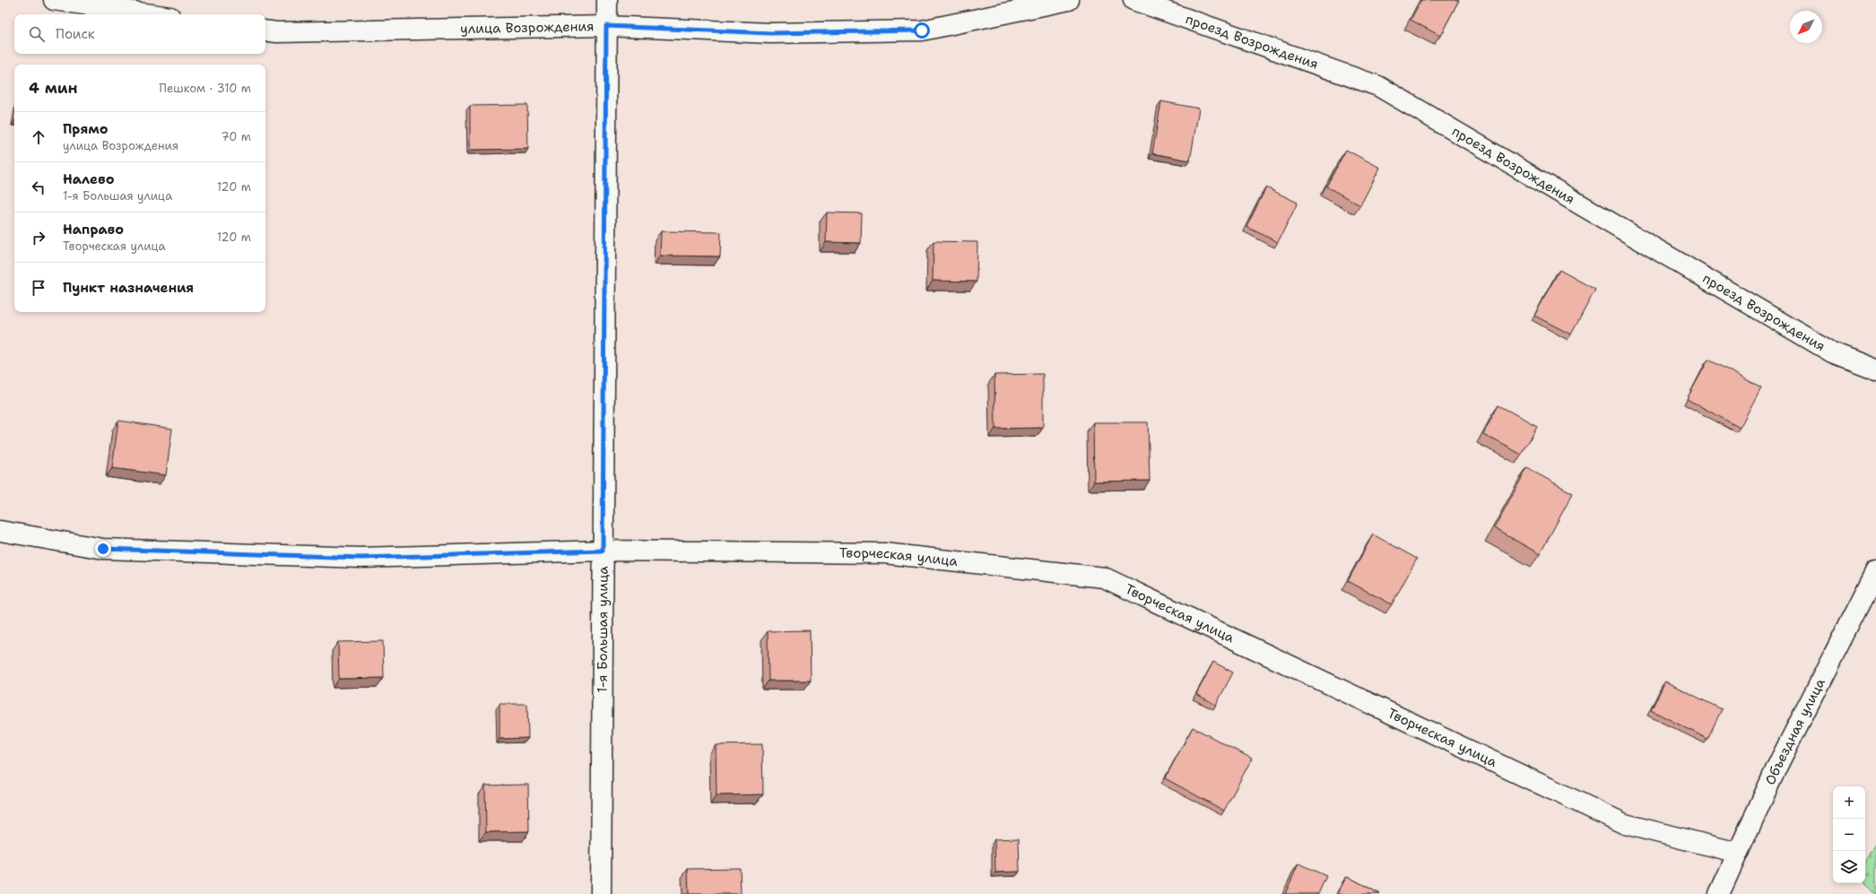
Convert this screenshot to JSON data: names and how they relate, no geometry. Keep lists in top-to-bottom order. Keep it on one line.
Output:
{"streets":{"street":["улица Возрождения","проезд Возрождения","Творческая улица","1-я Большая улица","Объездная улица"]},"crossings":[["улица Возрождения","1-я Большая улица"],["Творческая улица","1-я Большая улица"],["Творческая улица","Объездная улица"]],"north":"bottom left","page":{"search":"Поиск","heading":["4 мин","Пешком · 310 m"],"list":[["Прямо","улица Возрождения","70 m"],["Налево","1-я Большая улица","120 m"],["Направо","Творческая улица","120 m"],"Пункт назначения"],"map_buttons":["+","−"]}}
